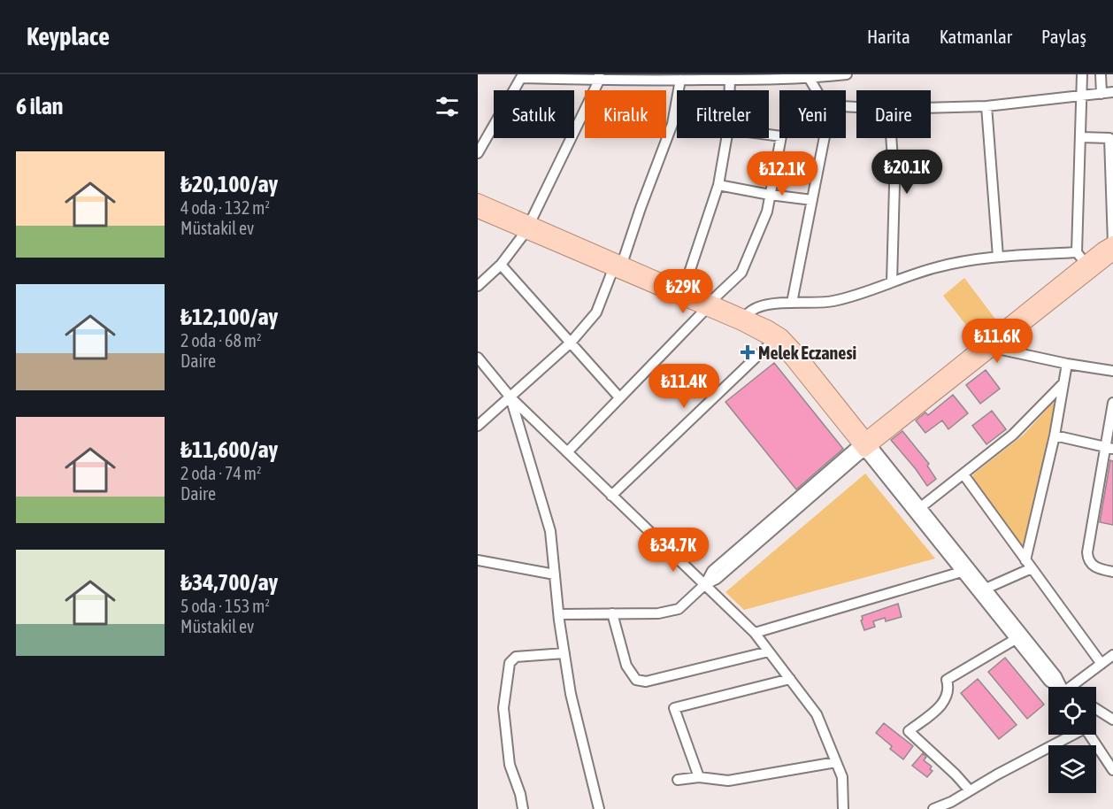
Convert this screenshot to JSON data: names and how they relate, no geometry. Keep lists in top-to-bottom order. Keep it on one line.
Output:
{"places":{"health":["Melek Eczanesi"]},"page":{"header":"Keyplace","nav":["Harita","Katmanlar","Paylaş"],"heading":"6 ilan","chip":["Satılık","Kiralık","Filtreler","Yeni","Daire"],"list":[{"name":"₺20,100/ay","note":"4 oda · 132 m² · Müstakil ev"},{"name":"₺12,100/ay","note":"2 oda · 68 m² · Daire"},{"name":"₺11,600/ay","note":"2 oda · 74 m² · Daire"},{"name":"₺34,700/ay","note":"5 oda · 153 m² · Müstakil ev"}],"price":["₺20.1K","₺12.1K","₺29K","₺11.6K","₺11.4K","₺34.7K"]}}
